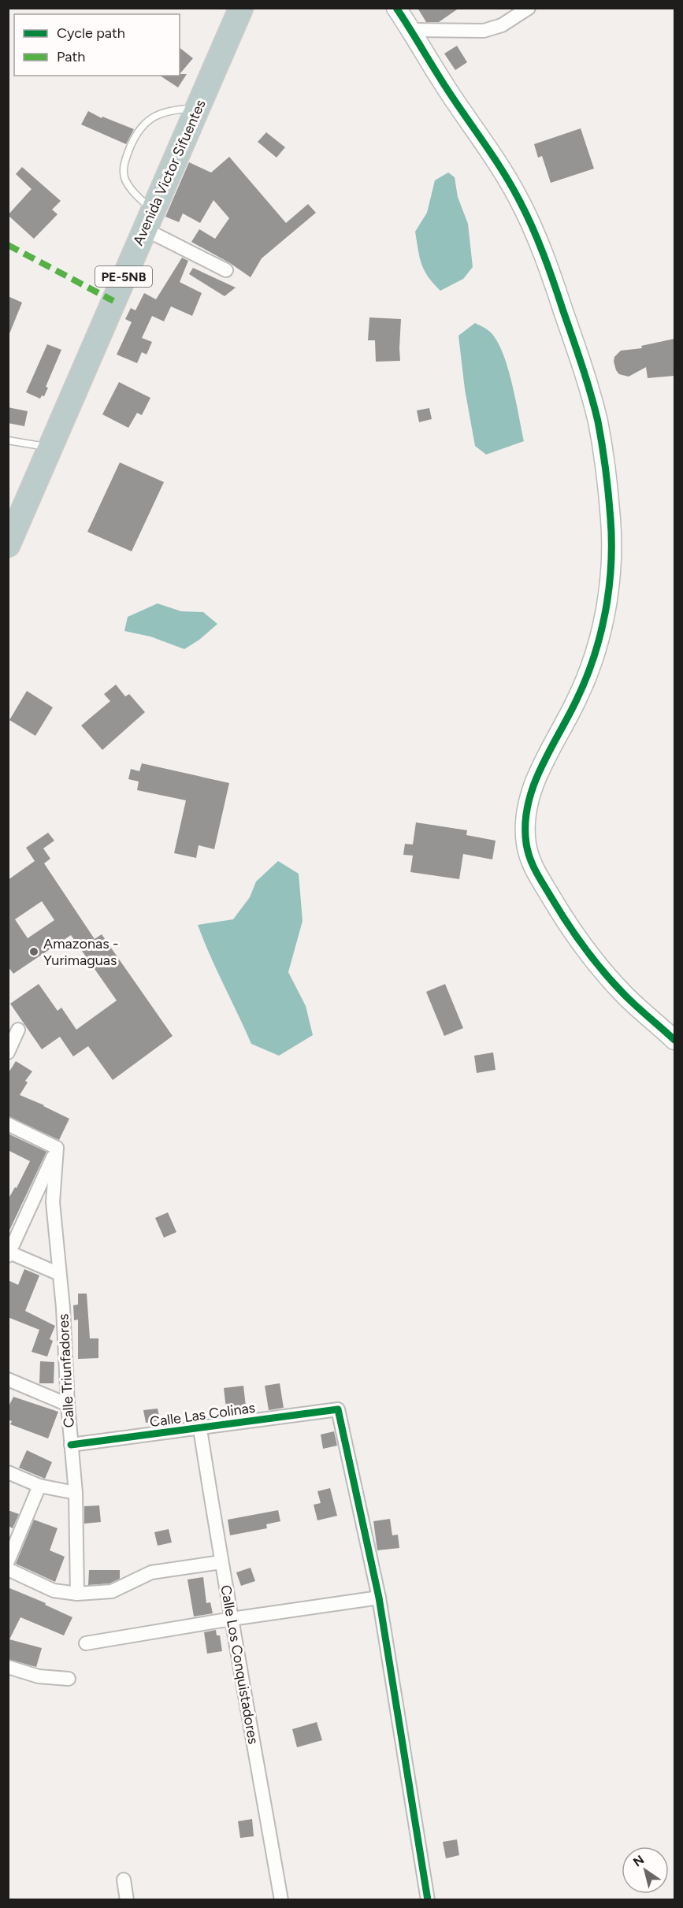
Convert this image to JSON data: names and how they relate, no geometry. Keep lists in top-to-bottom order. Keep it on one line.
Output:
{"streets":{"highway":["Avenida Victor Sifuentes","PE-5NB"],"street":["Calle Triunfadores","Calle Las Colinas","Calle Los Conquistadores"]},"crossings":[["Calle Triunfadores","Calle Las Colinas"],["Calle Las Colinas","Calle Los Conquistadores"]],"places":["Amazonas - Yurimaguas"],"legend":["Cycle path","Path"],"north":"top left"}
